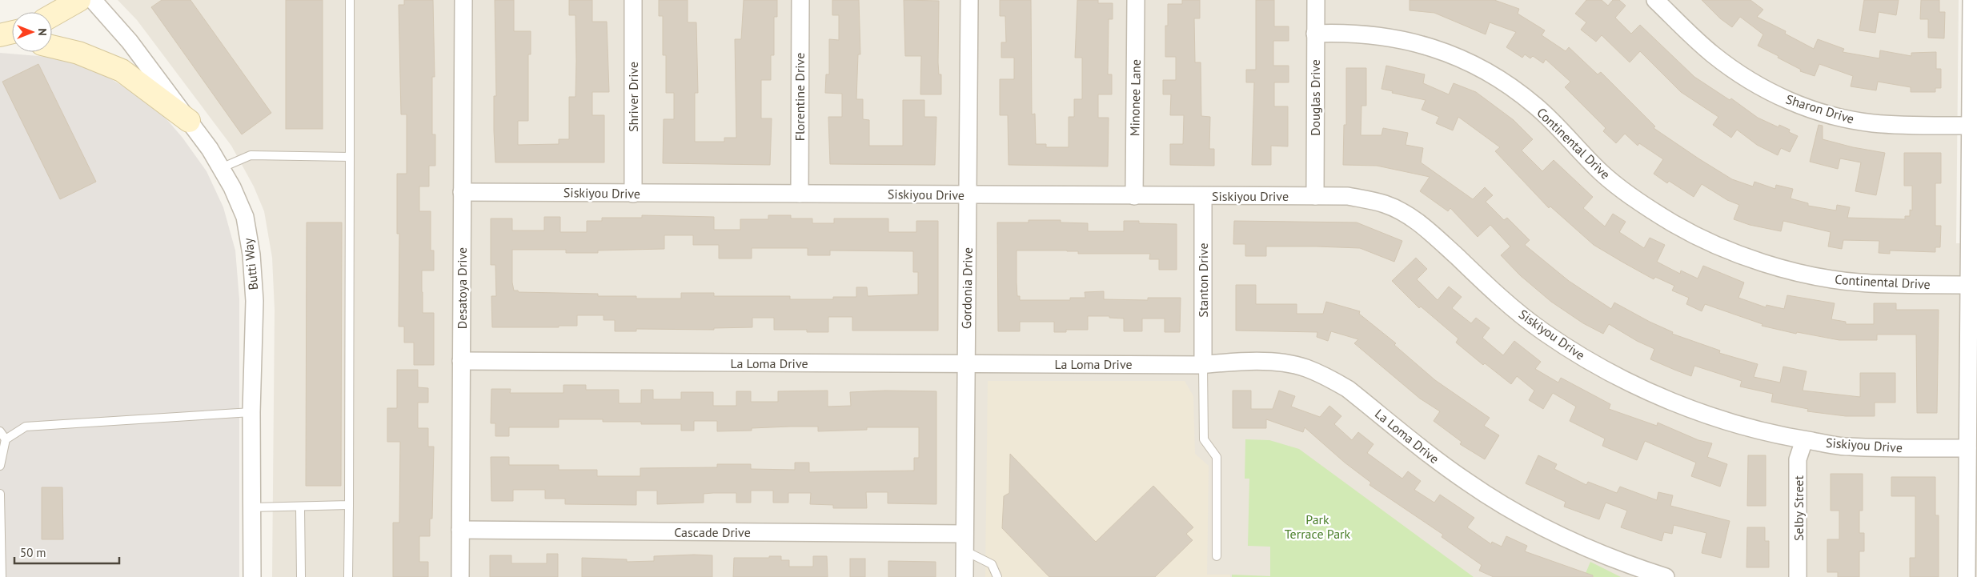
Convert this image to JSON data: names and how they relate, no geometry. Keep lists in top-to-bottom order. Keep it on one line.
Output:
{"streets":{"street":["Shriver Drive","Florentine Drive","Minonee Lane","Douglas Drive","Sharon Drive","Continental Drive","Siskiyou Drive","Butti Way","Stanton Drive","Desatoya Drive","Gordonia Drive","La Loma Drive","Selby Street","Cascade Drive"]},"crossings":[["Shriver Drive","Siskiyou Drive"],["Florentine Drive","Siskiyou Drive"],["Minonee Lane","Siskiyou Drive"],["Douglas Drive","Continental Drive"],["Douglas Drive","Siskiyou Drive"],["Siskiyou Drive","Stanton Drive"],["Siskiyou Drive","Desatoya Drive"],["Siskiyou Drive","Gordonia Drive"],["Siskiyou Drive","Selby Street"],["Stanton Drive","La Loma Drive"],["Desatoya Drive","La Loma Drive"],["Desatoya Drive","Cascade Drive"],["Gordonia Drive","La Loma Drive"],["Gordonia Drive","Cascade Drive"]],"parks":["Park Terrace Park"],"scale_bar":"50 m","north":"right"}
